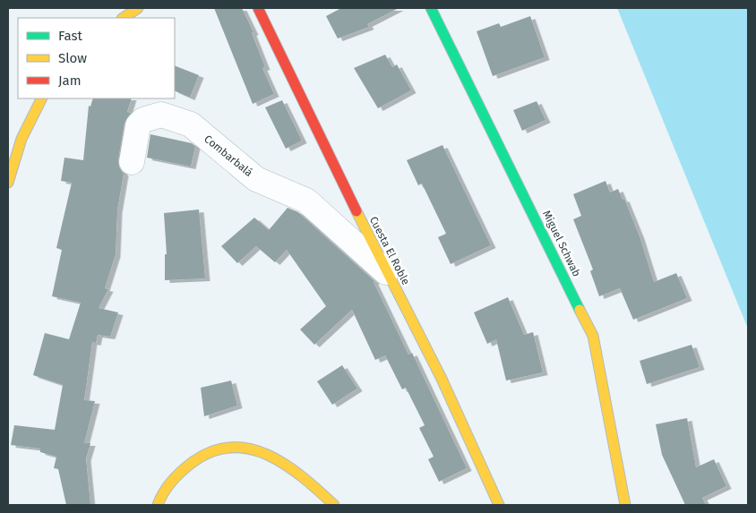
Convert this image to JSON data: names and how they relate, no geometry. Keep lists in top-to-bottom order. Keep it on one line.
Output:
{"streets":{"main road":["Miguel Schwab","Cuesta El Roble"],"street":["Combarbalá"]},"crossings":[["Combarbalá","Cuesta El Roble"]],"legend":["Fast","Slow","Jam"]}
